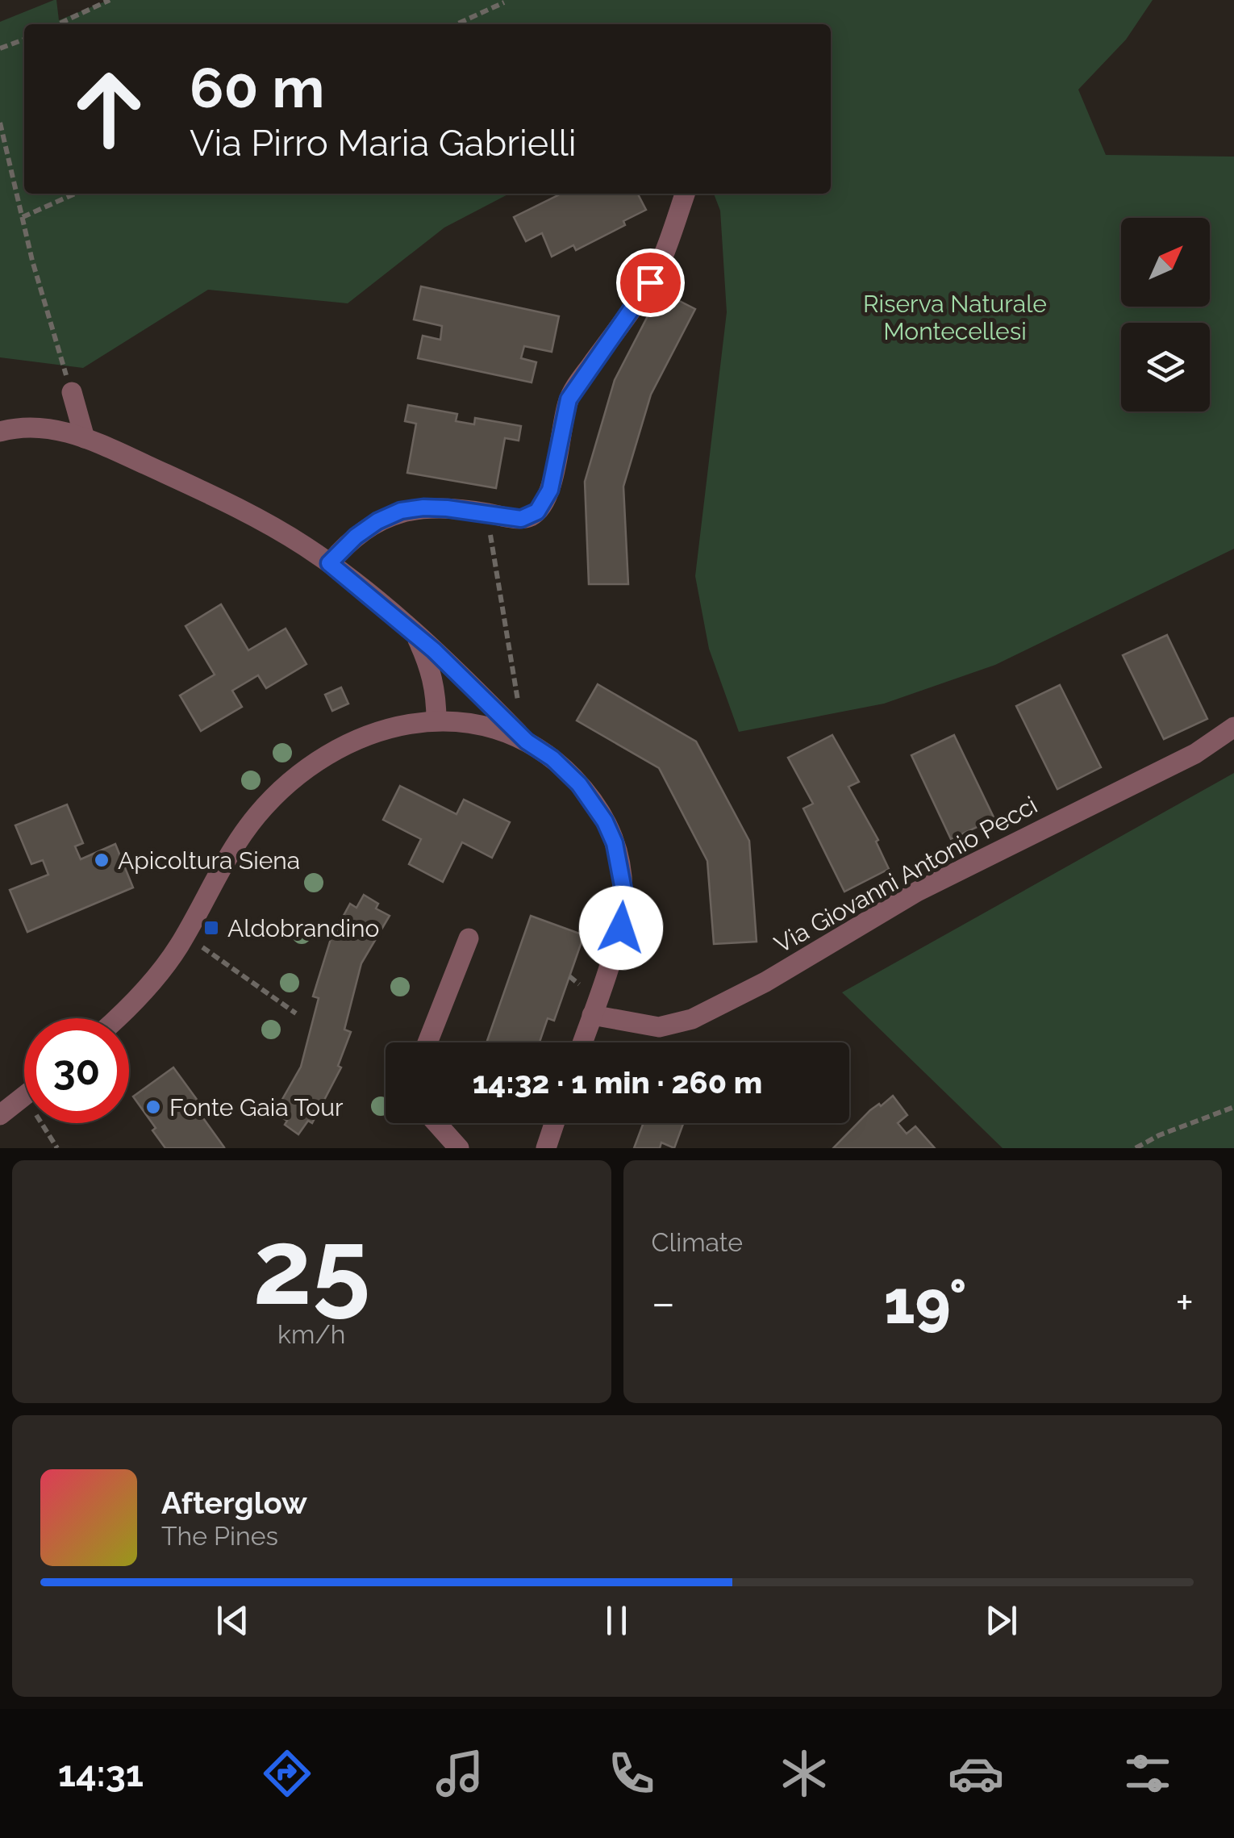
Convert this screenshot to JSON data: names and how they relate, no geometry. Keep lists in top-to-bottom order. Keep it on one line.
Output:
{"streets":{"street":["Via Giovanni Antonio Pecci"]},"parks":["Riserva Naturale Montecellesi"],"places":{"other":["Apicoltura Siena","Fonte Gaia Tour"],"transit":["Aldobrandino"]},"north":"top right","page":{"turn":["60 m","Via Pirro Maria Gabrielli"],"limit":"30","trip":"14:32 · 1 min · 260 m","tile":[["25","km/h"],"Climate"],"heat":["−","19°","+"],"song":["Afterglow","The Pines"],"tabs":"14:31"}}
